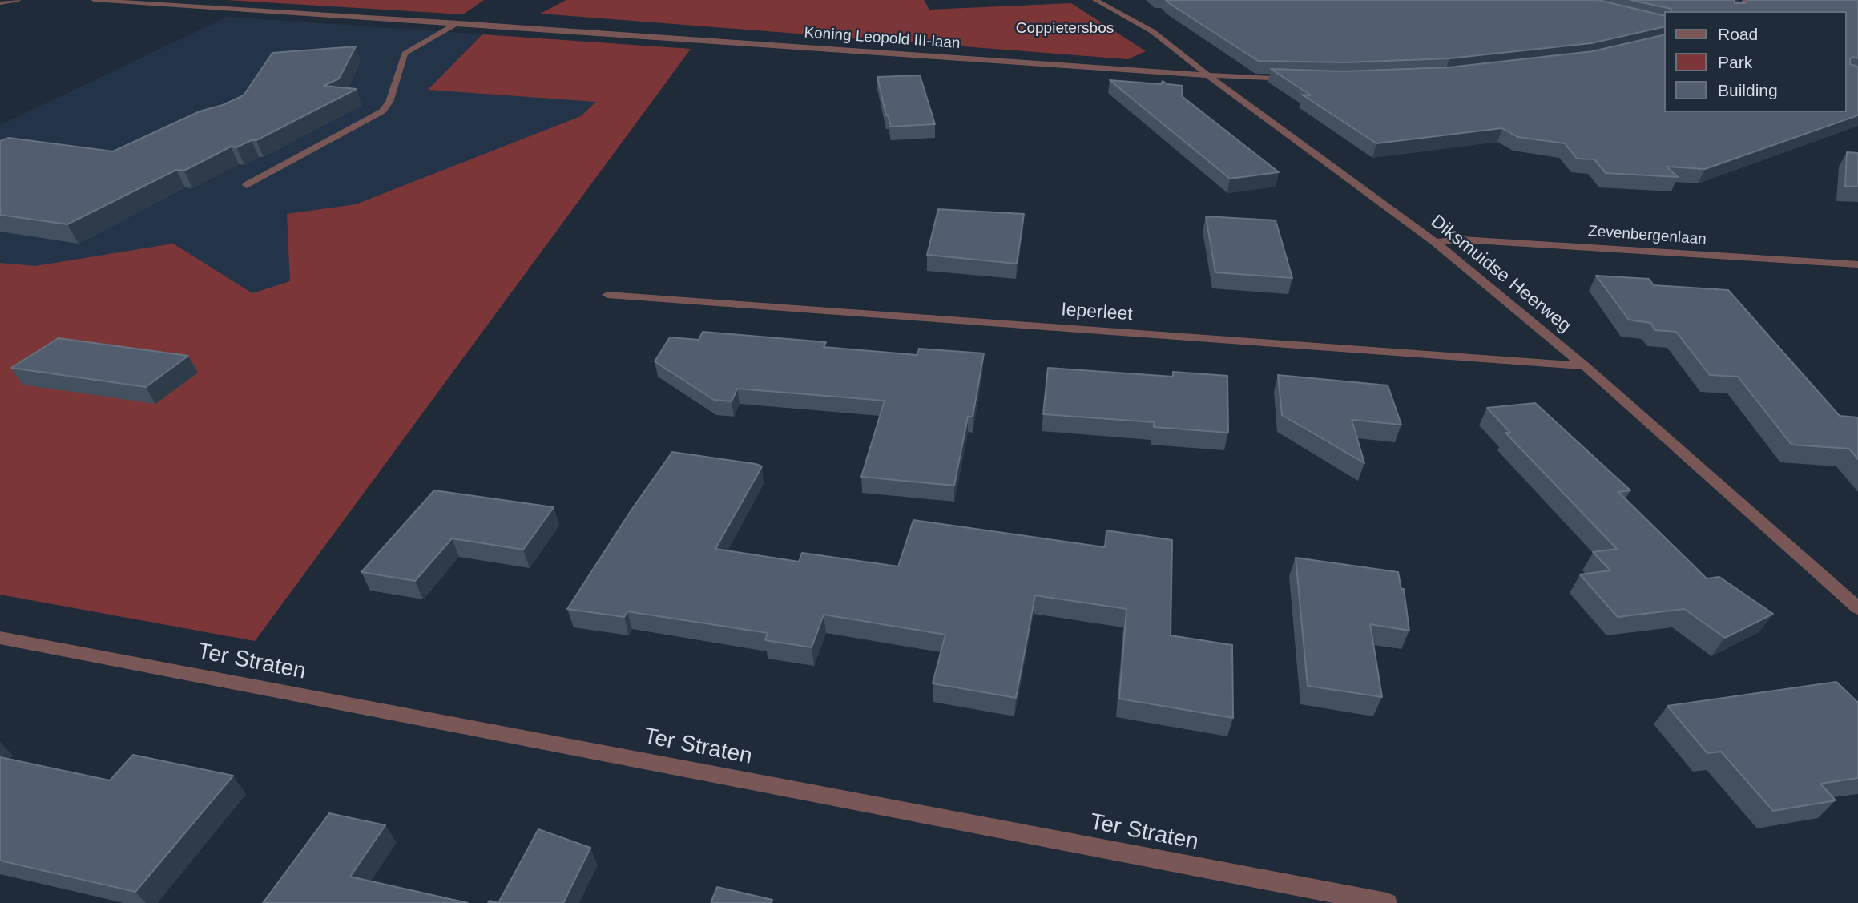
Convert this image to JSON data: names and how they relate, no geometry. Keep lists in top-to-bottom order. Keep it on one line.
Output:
{"streets":{"street":["Koning Leopold III-laan","Zevenbergenlaan","Diksmuidse Heerweg","Ieperleet","Ter Straten"]},"crossings":[["Koning Leopold III-laan","Diksmuidse Heerweg"],["Zevenbergenlaan","Diksmuidse Heerweg"],["Diksmuidse Heerweg","Ieperleet"]],"parks":["Coppietersbos"],"legend":["Road","Park","Building"]}
